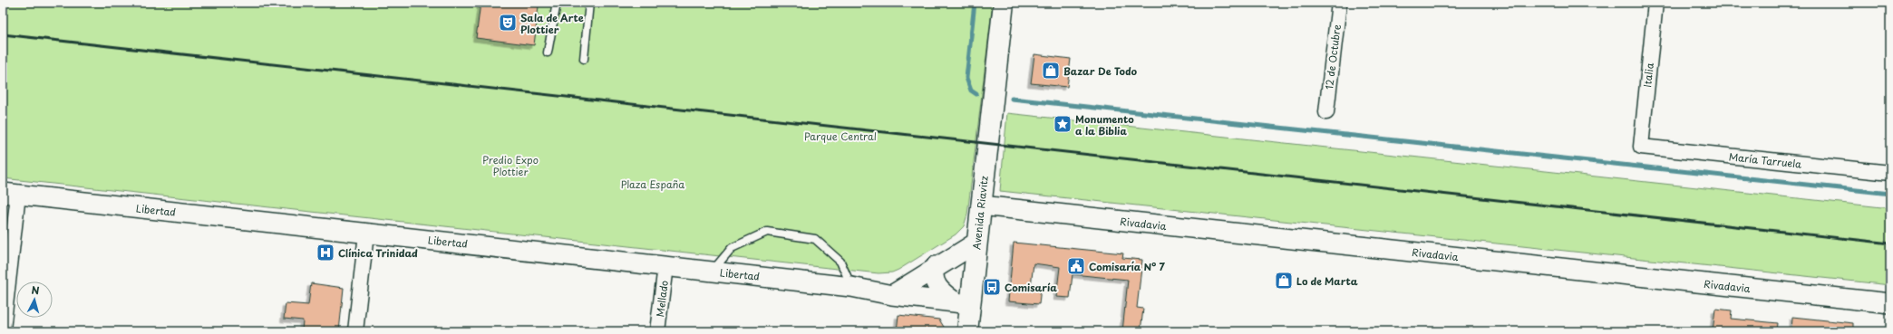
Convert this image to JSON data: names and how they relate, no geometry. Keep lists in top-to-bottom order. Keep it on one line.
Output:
{"streets":{"main road":["Avenida Riavitz"],"street":["12 de Octubre","Italia","María Tarruela","Libertad","Rivadavia","Mellado"]},"crossings":[["Italia","María Tarruela"],["Libertad","Avenida Riavitz"],["Libertad","Mellado"],["Avenida Riavitz","Rivadavia"]],"parks":["Parque Central","Predio Expo Plottier","Plaza España"],"places":{"theatre":["Sala de Arte Plottier"],"shop":["Bazar De Todo","Lo de Marta"],"place":["Monumento a la Biblia"],"hospital":["Clínica Trinidad"],"public building":["Comisaría N° 7"],"bus stop":["Comisaría"]},"north":"top"}
